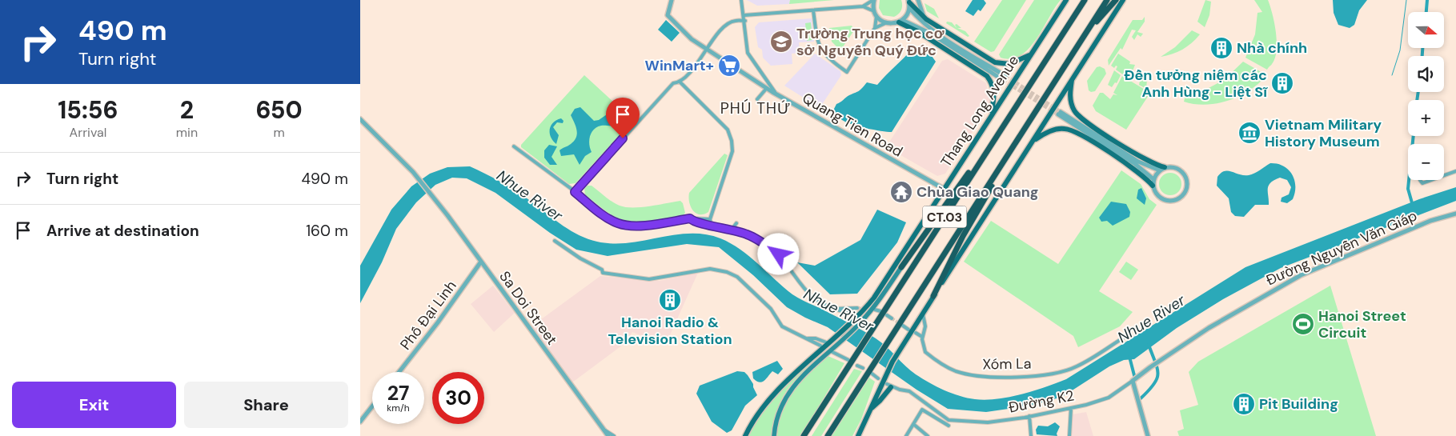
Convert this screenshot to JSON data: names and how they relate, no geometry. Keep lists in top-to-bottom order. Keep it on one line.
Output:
{"streets":{"highway":["CT.03"],"main road":["Thang Long Avenue"],"street":["Quang Tien Road","Đường Nguyễn Văn Giáp","Sa Doi Street","Phố Đại Linh","Xóm La","Đường K2"]},"crossings":[["Thang Long Avenue","Quang Tien Road"],["Đường Nguyễn Văn Giáp","Đường K2"],["Sa Doi Street","Phố Đại Linh"]],"districts":["PHÚ THỨ"],"water":["Nhue River"],"places":{"school or university":["Trường Trung học cơ sở Nguyễn Quý Đức"],"building":["Nhà chính","Đền tưởng niệm các Anh Hùng - Liệt Sĩ","Hanoi Radio & Television Station","Pit Building"],"supermarket":["WinMart+"],"museum":["Vietnam Military History Museum"],"temple":["Chùa Giao Quang"],"sports":["Hanoi Street Circuit"]},"north":"right","page":{"turn":["490 m","Turn right"],"map_buttons":["+","−"],"eta":["15:56","Arrival","2","min","650","m"],"list":[{"name":"Turn right","value":"490 m"},{"name":"Arrive at destination","value":"160 m"}],"speed":"27 km/h","limit":"30","buttons":["Exit","Share"]}}
